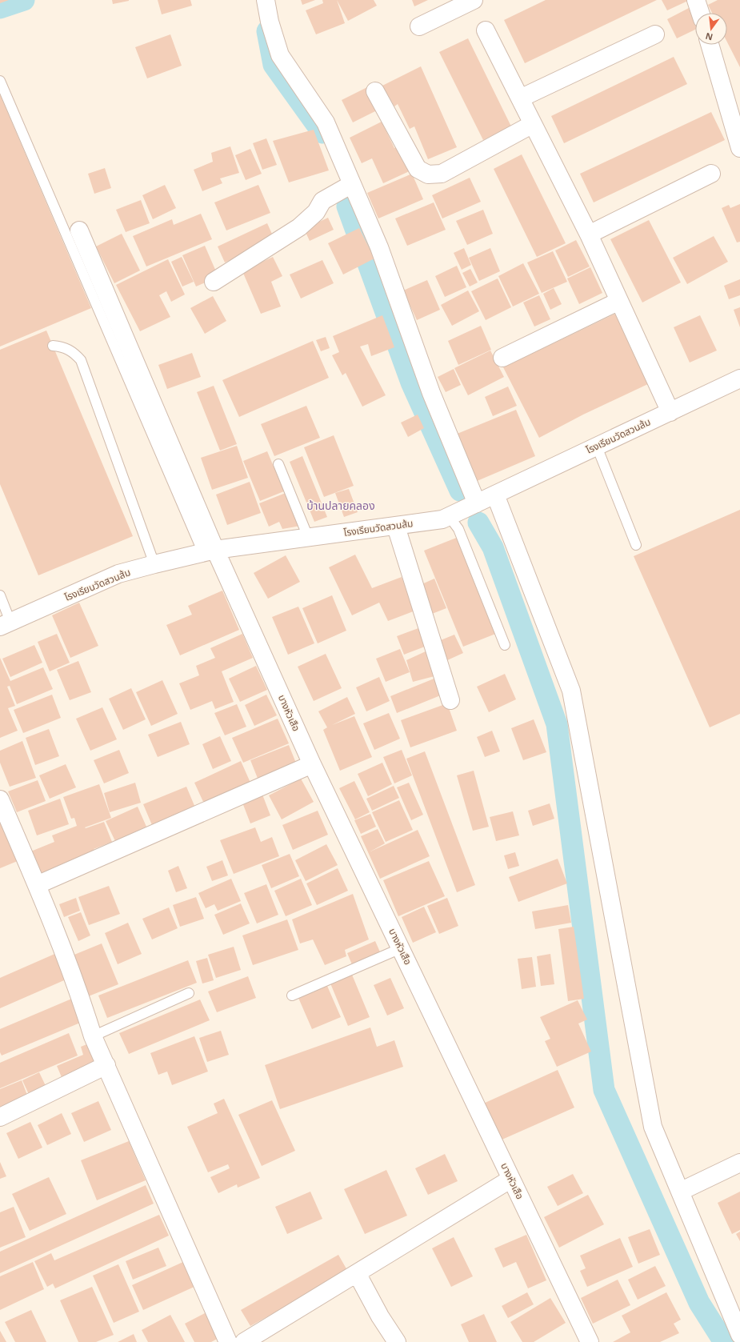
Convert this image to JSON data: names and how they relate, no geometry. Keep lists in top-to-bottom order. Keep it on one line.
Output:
{"streets":{"street":["โรงเรียนวัดสวนส้ม","บางหัวเสือ"]},"crossings":[["โรงเรียนวัดสวนส้ม","บางหัวเสือ"]],"districts":["บ้านปลายคลอง"],"north":"bottom"}
